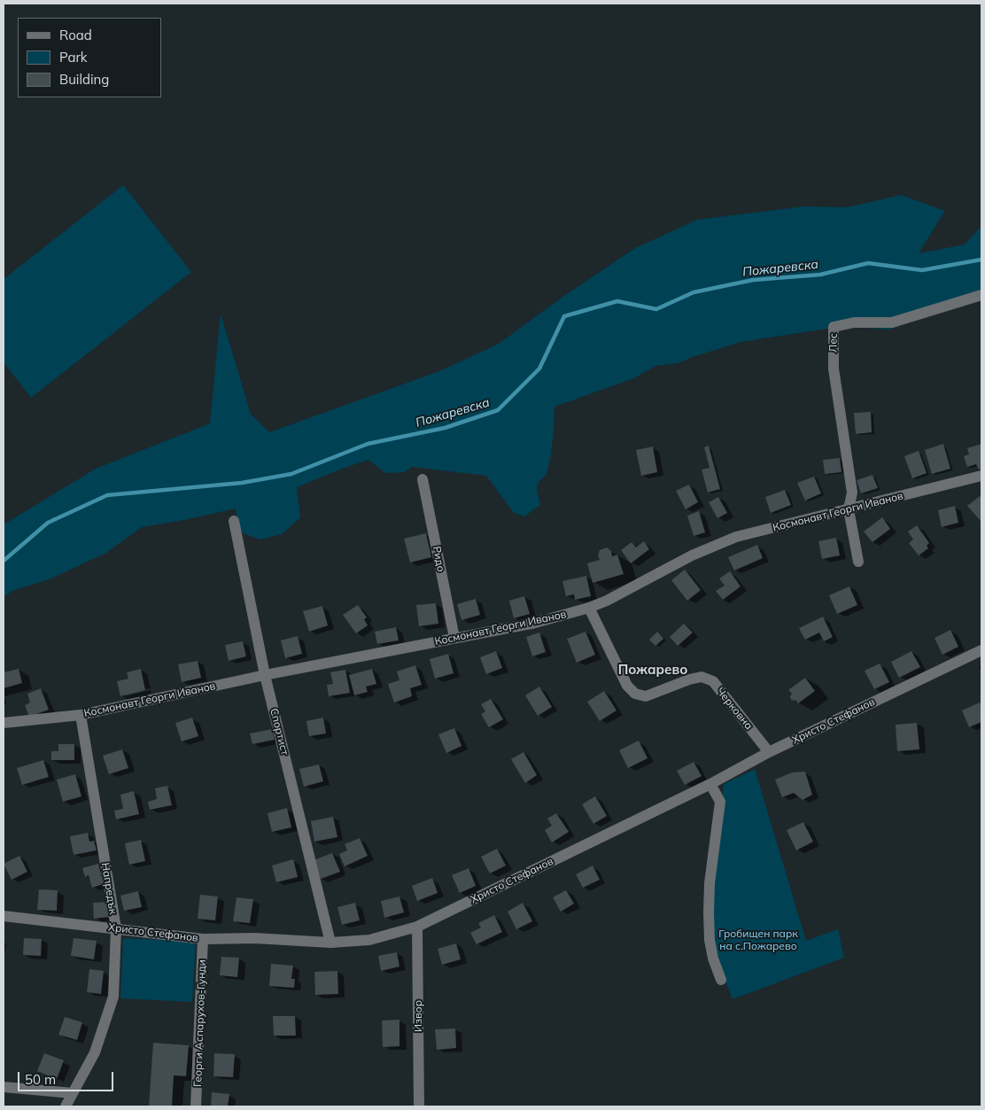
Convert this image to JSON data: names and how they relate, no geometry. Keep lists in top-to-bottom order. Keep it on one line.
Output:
{"streets":{"street":["Лес","Космонавт Георги Иванов","Ридо","Черковна","Христо Стефанов","Спортист","Напредък","Извор","Георги Аспарухов-Гунди"]},"crossings":[["Лес","Космонавт Георги Иванов"],["Космонавт Георги Иванов","Ридо"],["Космонавт Георги Иванов","Черковна"],["Космонавт Георги Иванов","Спортист"],["Космонавт Георги Иванов","Напредък"],["Черковна","Христо Стефанов"],["Христо Стефанов","Спортист"],["Христо Стефанов","Напредък"],["Христо Стефанов","Извор"],["Христо Стефанов","Георги Аспарухов-Гунди"]],"districts":["Пожарево"],"water":["Пожаревска"],"parks":["Гробищен парк на с.Пожарево"],"legend":["Road","Park","Building"],"scale_bar":"50 m"}
